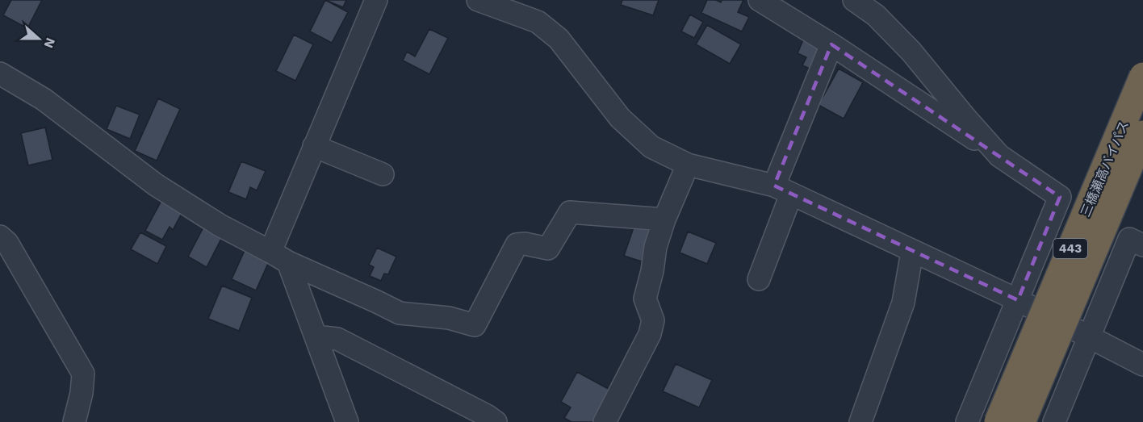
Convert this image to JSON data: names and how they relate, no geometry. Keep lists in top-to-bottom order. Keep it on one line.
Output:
{"streets":{"highway":["三橋瀬高バイパス","443"]},"north":"right"}
